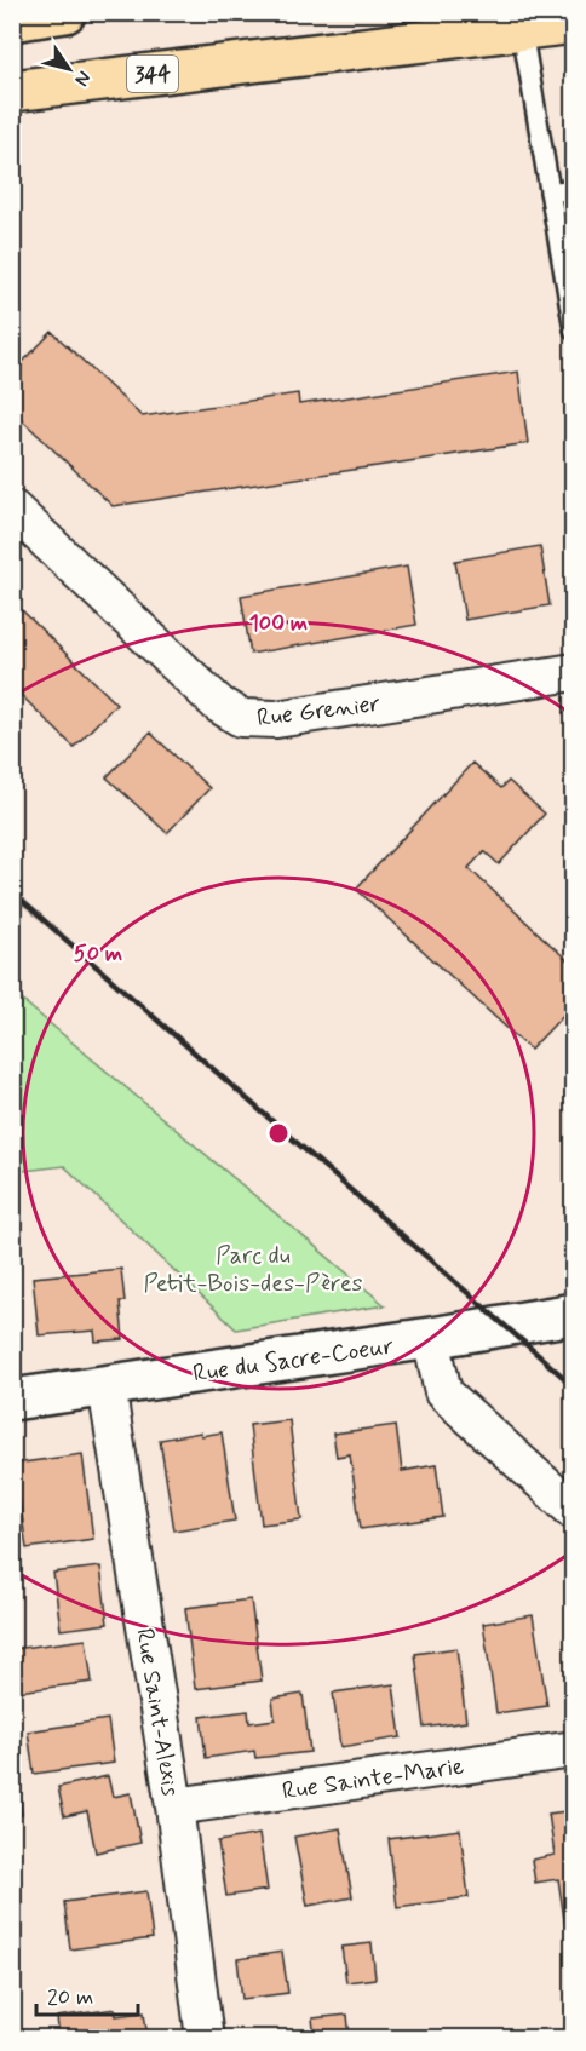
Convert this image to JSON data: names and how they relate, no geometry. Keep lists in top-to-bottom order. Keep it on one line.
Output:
{"streets":{"main road":["344"],"street":["Rue Grenier","Rue du Sacre-Coeur","Rue Saint-Alexis","Rue Sainte-Marie"]},"crossings":[["Rue du Sacre-Coeur","Rue Saint-Alexis"],["Rue Saint-Alexis","Rue Sainte-Marie"]],"parks":["Parc du Petit-Bois-des-Pères"],"scale_bar":"20 m","north":"bottom right","rings":["100 m","50 m"]}
